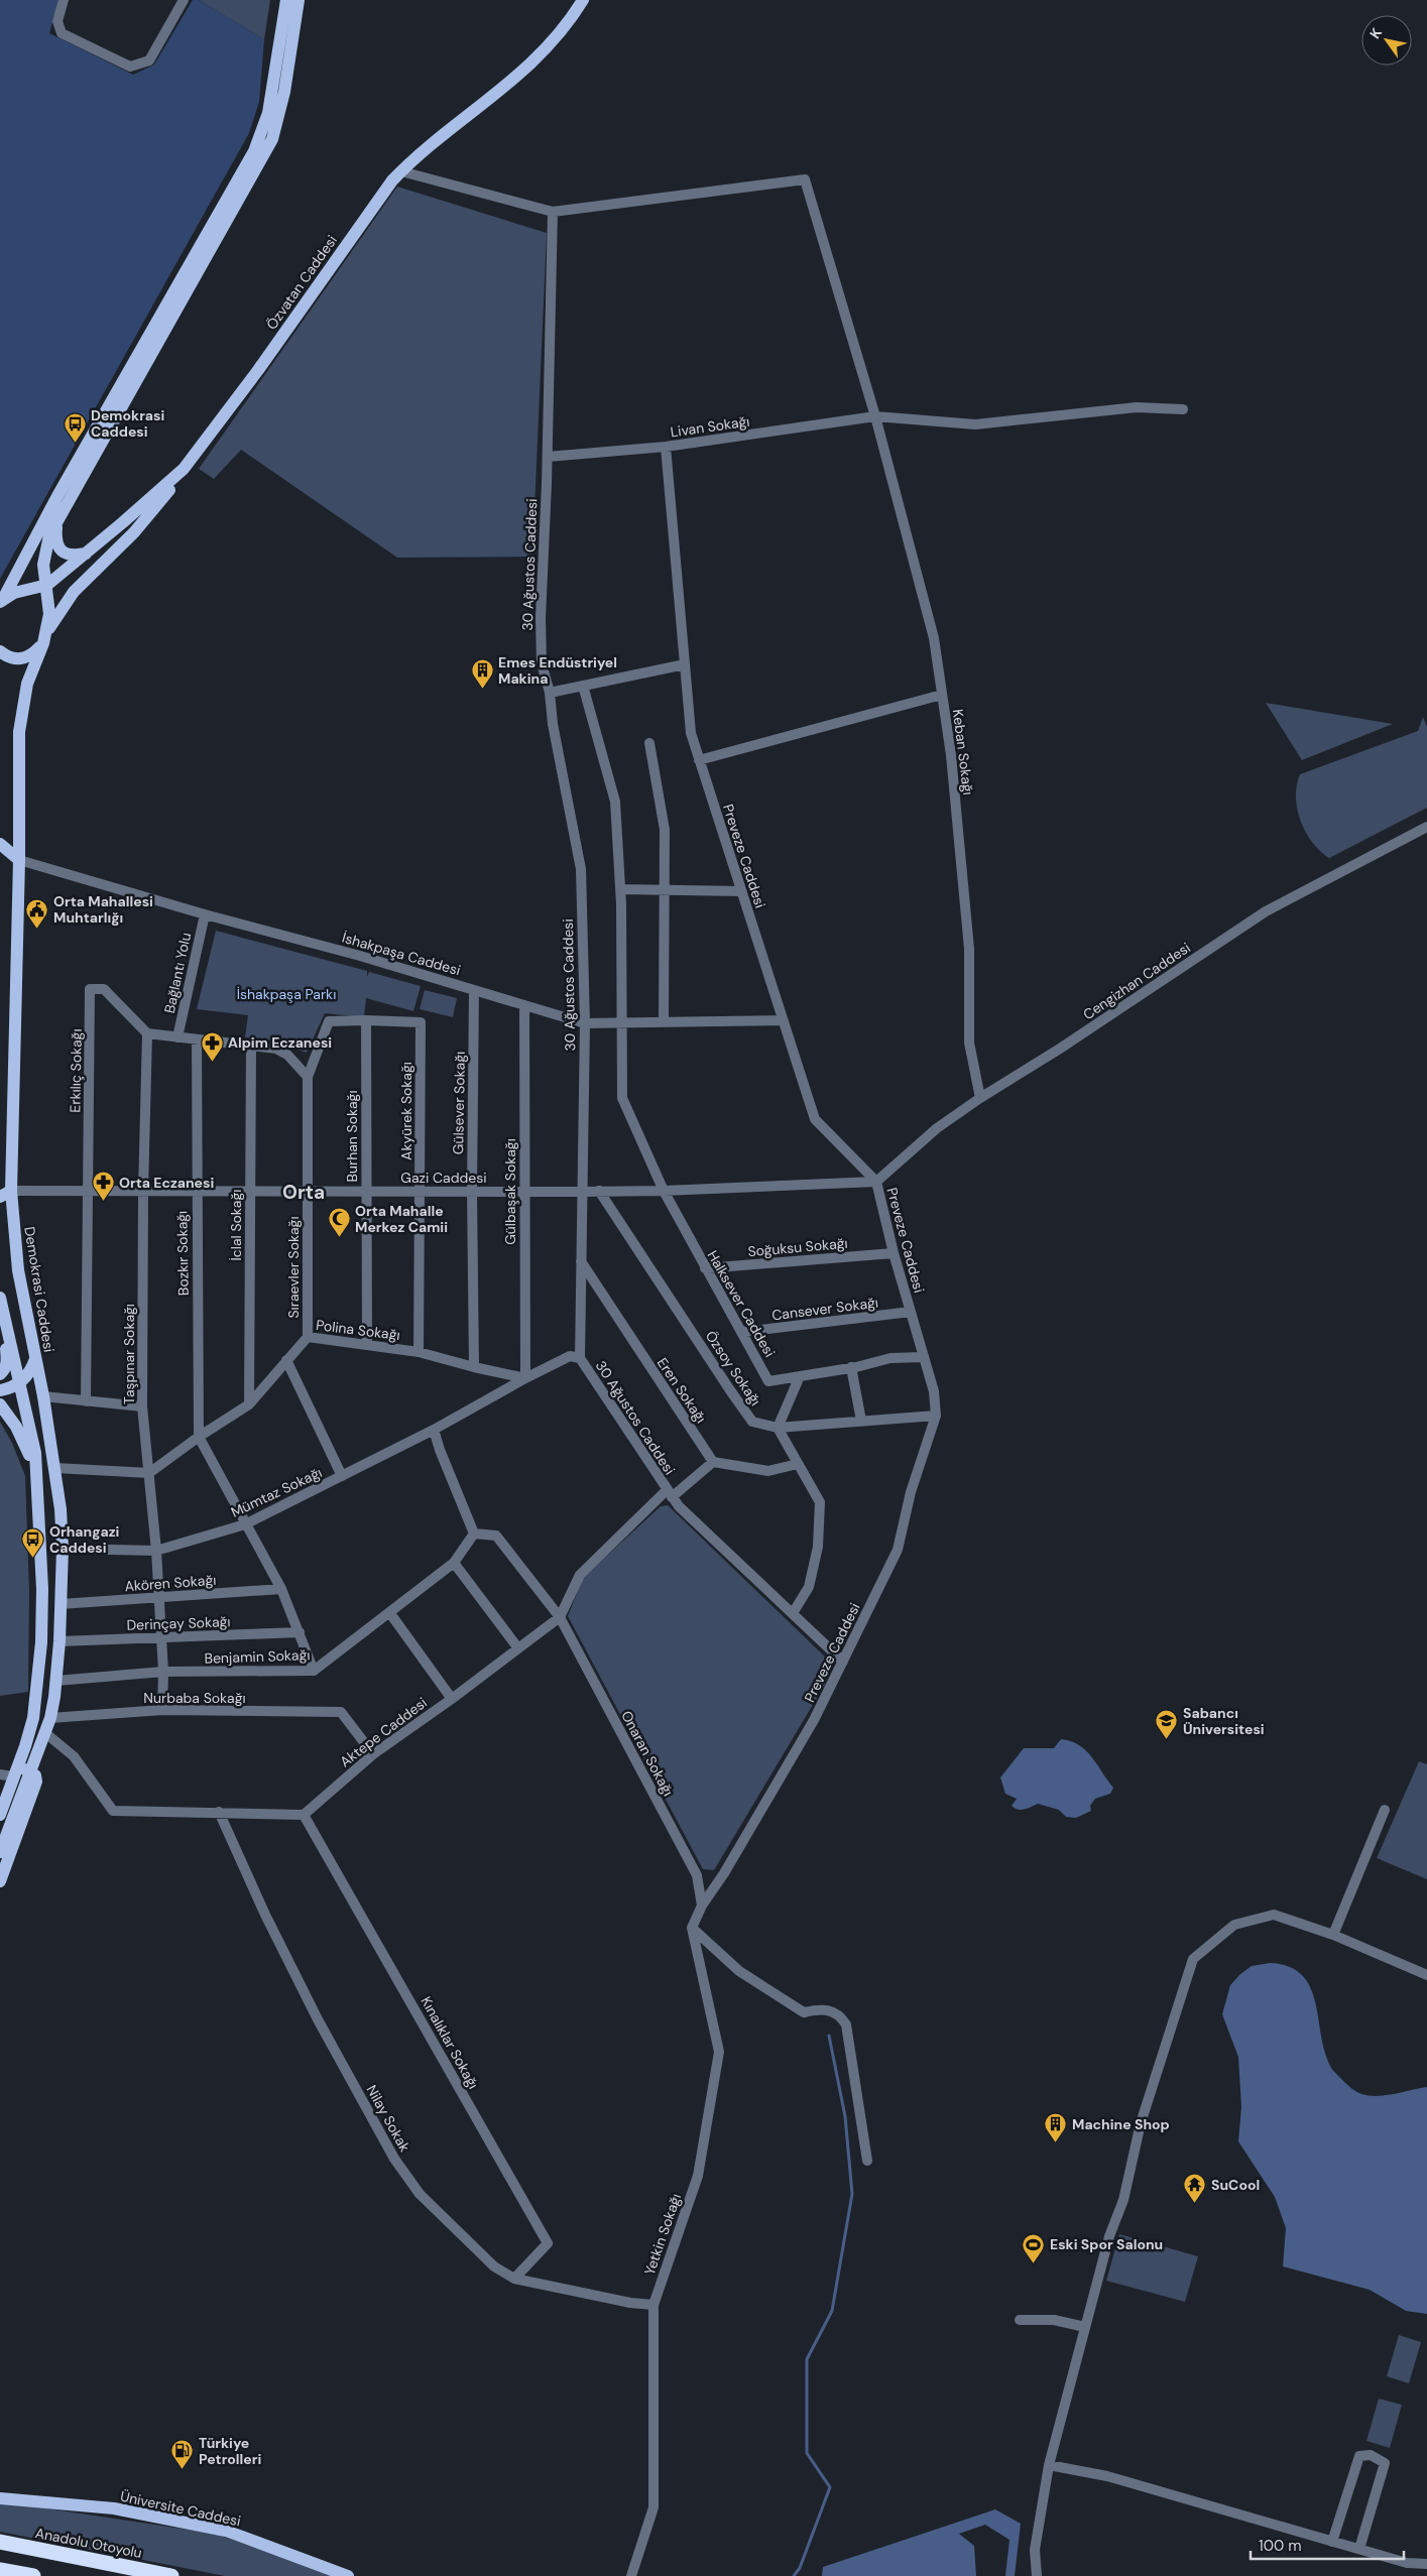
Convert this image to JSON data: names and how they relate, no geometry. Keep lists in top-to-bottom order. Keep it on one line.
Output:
{"streets":{"highway":["Anadolu Otoyolu"],"main road":["Özvatan Caddesi","Demokrasi Caddesi","Üniversite Caddesi"],"street":["Livan Sokağı","30 Ağustos Caddesi","Keban Sokağı","Preveze Caddesi","İshakpaşa Caddesi","Bağlantı Yolu","Cengizhan Caddesi","Erkılıç Sokağı","Gülsever Sokağı","Akyürek Sokağı","Burhan Sokağı","Gazi Caddesi","Gülbaşak Sokağı","İclal Sokağı","Soğuksu Sokağı","Bozkır Sokağı","Sıraevler Sokağı","Halksever Caddesi","Cansever Sokağı","Polina Sokağı","Taşpınar Sokağı","Özsoy Sokağı","Eren Sokağı","Mümtaz Sokağı","Akören Sokağı","Derinçay Sokağı","Benjamin Sokağı","Nurbaba Sokağı","Aktepe Caddesi","Onaran Sokağı","Kınalıklar Sokağı","Nilay Sokak","Yetkin Sokağı"]},"crossings":[["Özvatan Caddesi","Demokrasi Caddesi"],["Livan Sokağı","30 Ağustos Caddesi"],["Livan Sokağı","Keban Sokağı"],["Livan Sokağı","Preveze Caddesi"],["30 Ağustos Caddesi","Keban Sokağı"],["30 Ağustos Caddesi","Preveze Caddesi"],["30 Ağustos Caddesi","İshakpaşa Caddesi"],["30 Ağustos Caddesi","Gazi Caddesi"],["30 Ağustos Caddesi","Eren Sokağı"],["30 Ağustos Caddesi","Aktepe Caddesi"],["Keban Sokağı","Cengizhan Caddesi"],["Preveze Caddesi","İshakpaşa Caddesi"],["Preveze Caddesi","Cengizhan Caddesi"],["Preveze Caddesi","Gazi Caddesi"],["Preveze Caddesi","Soğuksu Sokağı"],["Preveze Caddesi","Halksever Caddesi"],["Preveze Caddesi","Cansever Sokağı"],["Preveze Caddesi","Özsoy Sokağı"],["Preveze Caddesi","Onaran Sokağı"],["İshakpaşa Caddesi","Bağlantı Yolu"],["İshakpaşa Caddesi","Gülsever Sokağı"],["İshakpaşa Caddesi","Gülbaşak Sokağı"],["İshakpaşa Caddesi","Demokrasi Caddesi"],["İshakpaşa Caddesi","Halksever Caddesi"],["Cengizhan Caddesi","Gazi Caddesi"],["Erkılıç Sokağı","Gazi Caddesi"],["Erkılıç Sokağı","Taşpınar Sokağı"],["Gülsever Sokağı","Gazi Caddesi"],["Gülsever Sokağı","Polina Sokağı"],["Akyürek Sokağı","Gazi Caddesi"],["Akyürek Sokağı","Sıraevler Sokağı"],["Akyürek Sokağı","Polina Sokağı"],["Burhan Sokağı","Gazi Caddesi"],["Burhan Sokağı","Sıraevler Sokağı"],["Burhan Sokağı","Polina Sokağı"],["Gazi Caddesi","Gülbaşak Sokağı"],["Gazi Caddesi","İclal Sokağı"],["Gazi Caddesi","Bozkır Sokağı"],["Gazi Caddesi","Sıraevler Sokağı"],["Gazi Caddesi","Demokrasi Caddesi"],["Gazi Caddesi","Halksever Caddesi"],["Gazi Caddesi","Taşpınar Sokağı"],["Gazi Caddesi","Özsoy Sokağı"],["Gülbaşak Sokağı","Polina Sokağı"],["Gülbaşak Sokağı","Mümtaz Sokağı"],["İclal Sokağı","Polina Sokağı"],["Soğuksu Sokağı","Halksever Caddesi"],["Bozkır Sokağı","Polina Sokağı"],["Sıraevler Sokağı","Polina Sokağı"],["Demokrasi Caddesi","Mümtaz Sokağı"],["Demokrasi Caddesi","Akören Sokağı"],["Demokrasi Caddesi","Derinçay Sokağı"],["Demokrasi Caddesi","Benjamin Sokağı"],["Demokrasi Caddesi","Nurbaba Sokağı"],["Halksever Caddesi","Cansever Sokağı"],["Polina Sokağı","Taşpınar Sokağı"],["Polina Sokağı","Mümtaz Sokağı"],["Taşpınar Sokağı","Mümtaz Sokağı"],["Taşpınar Sokağı","Akören Sokağı"],["Taşpınar Sokağı","Derinçay Sokağı"],["Taşpınar Sokağı","Benjamin Sokağı"],["Taşpınar Sokağı","Nurbaba Sokağı"],["Eren Sokağı","Aktepe Caddesi"],["Benjamin Sokağı","Onaran Sokağı"],["Nurbaba Sokağı","Aktepe Caddesi"],["Aktepe Caddesi","Onaran Sokağı"],["Aktepe Caddesi","Kınalıklar Sokağı"],["Kınalıklar Sokağı","Nilay Sokak"],["Nilay Sokak","Yetkin Sokağı"]],"districts":["Orta"],"parks":["İshakpaşa Parkı"],"places":{"bus stop":["Demokrasi Caddesi","Orhangazi Caddesi"],"building":["Emes Endüstriyel Makina","Machine Shop"],"public building":["Orta Mahallesi Muhtarlığı"],"pharmacy":["Alpim Eczanesi","Orta Eczanesi"],"mosque":["Orta Mahalle Merkez Camii"],"school or university":["Sabancı Üniversitesi"],"temple":["SuCool"],"sports":["Eski Spor Salonu"],"fuel station":["Türkiye Petrolleri"]},"scale_bar":"100 m","north":"top left"}
